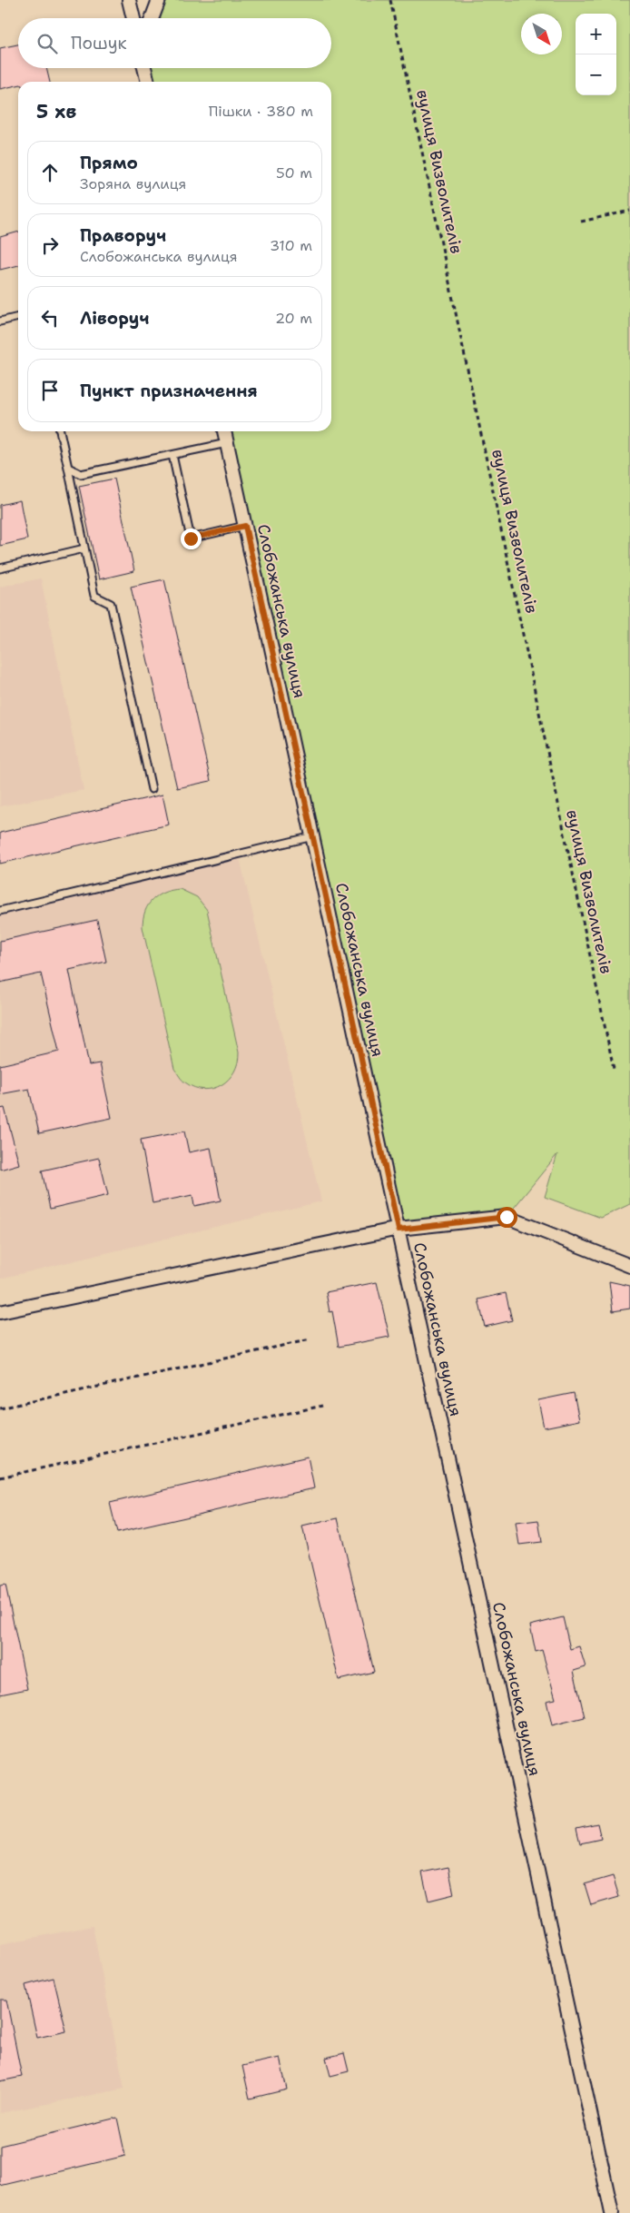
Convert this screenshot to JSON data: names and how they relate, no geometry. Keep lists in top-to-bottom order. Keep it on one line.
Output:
{"streets":{"street":["Слобожанська вулиця"],"path":["вулиця Визволителів"]},"north":"bottom right","page":{"map_buttons":["+","−"],"search":"Пошук","heading":["5 хв","Пішки · 380 m"],"list":[["Прямо","Зоряна вулиця","50 m"],["Праворуч","Слобожанська вулиця","310 m"],["Ліворуч","20 m"],"Пункт призначення"]}}
